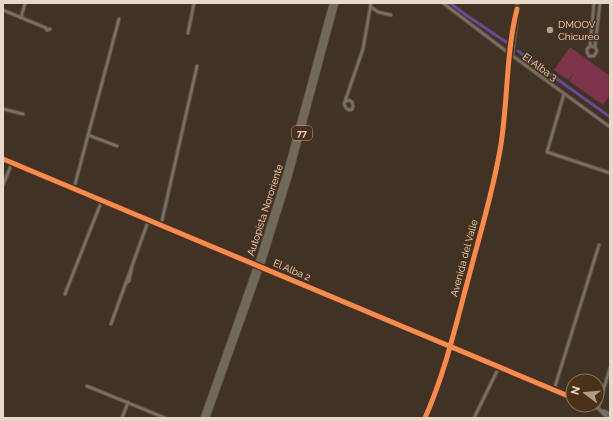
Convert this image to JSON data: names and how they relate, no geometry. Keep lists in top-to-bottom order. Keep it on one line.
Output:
{"streets":{"highway":["77","Autopista Nororiente"],"street":["El Alba 3","Avenida del Valle","El Alba 2"]},"crossings":[["El Alba 3","Avenida del Valle"],["Avenida del Valle","El Alba 2"]],"places":["DMOOV Chicureo"],"north":"left"}
